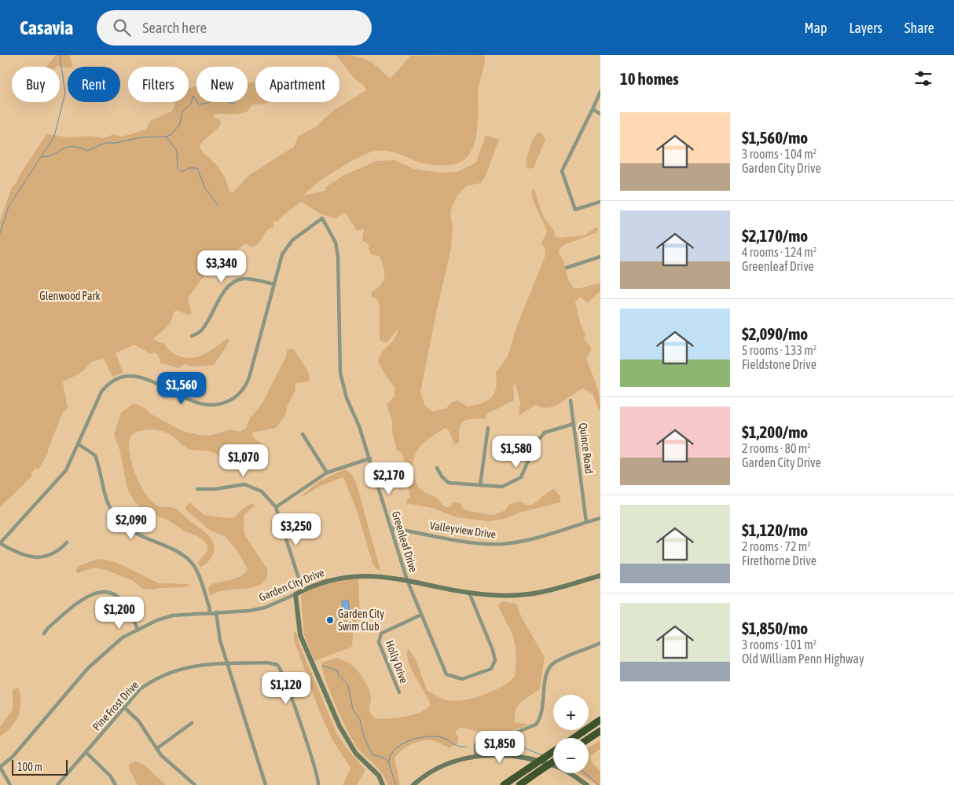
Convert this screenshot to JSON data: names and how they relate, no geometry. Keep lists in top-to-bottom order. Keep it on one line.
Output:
{"streets":{"street":["Quince Road","Valleyview Drive","Greenleaf Drive","Garden City Drive","Holly Drive","Pine Frost Drive"]},"crossings":[["Quince Road","Valleyview Drive"],["Valleyview Drive","Greenleaf Drive"],["Greenleaf Drive","Garden City Drive"],["Greenleaf Drive","Holly Drive"]],"parks":["Glenwood Park"],"places":["Garden City Swim Club"],"scale_bar":"100 m","page":{"header":"Casavia","search":"Search here","nav":["Map","Layers","Share"],"heading":"10 homes","chip":["Buy","Rent","Filters","New","Apartment"],"list":[{"name":"$1,560/mo","note":"3 rooms · 104 m² · Garden City Drive"},{"name":"$2,170/mo","note":"4 rooms · 124 m² · Greenleaf Drive"},{"name":"$2,090/mo","note":"5 rooms · 133 m² · Fieldstone Drive"},{"name":"$1,200/mo","note":"2 rooms · 80 m² · Garden City Drive"},{"name":"$1,120/mo","note":"2 rooms · 72 m² · Firethorne Drive"},{"name":"$1,850/mo","note":"3 rooms · 101 m² · Old William Penn Highway"}],"price":["$3,340","$1,560","$1,580","$1,070","$2,170","$2,090","$3,250","$1,200","$1,120","$1,850"],"map_buttons":["+","−"],"scale":"100 m"}}
